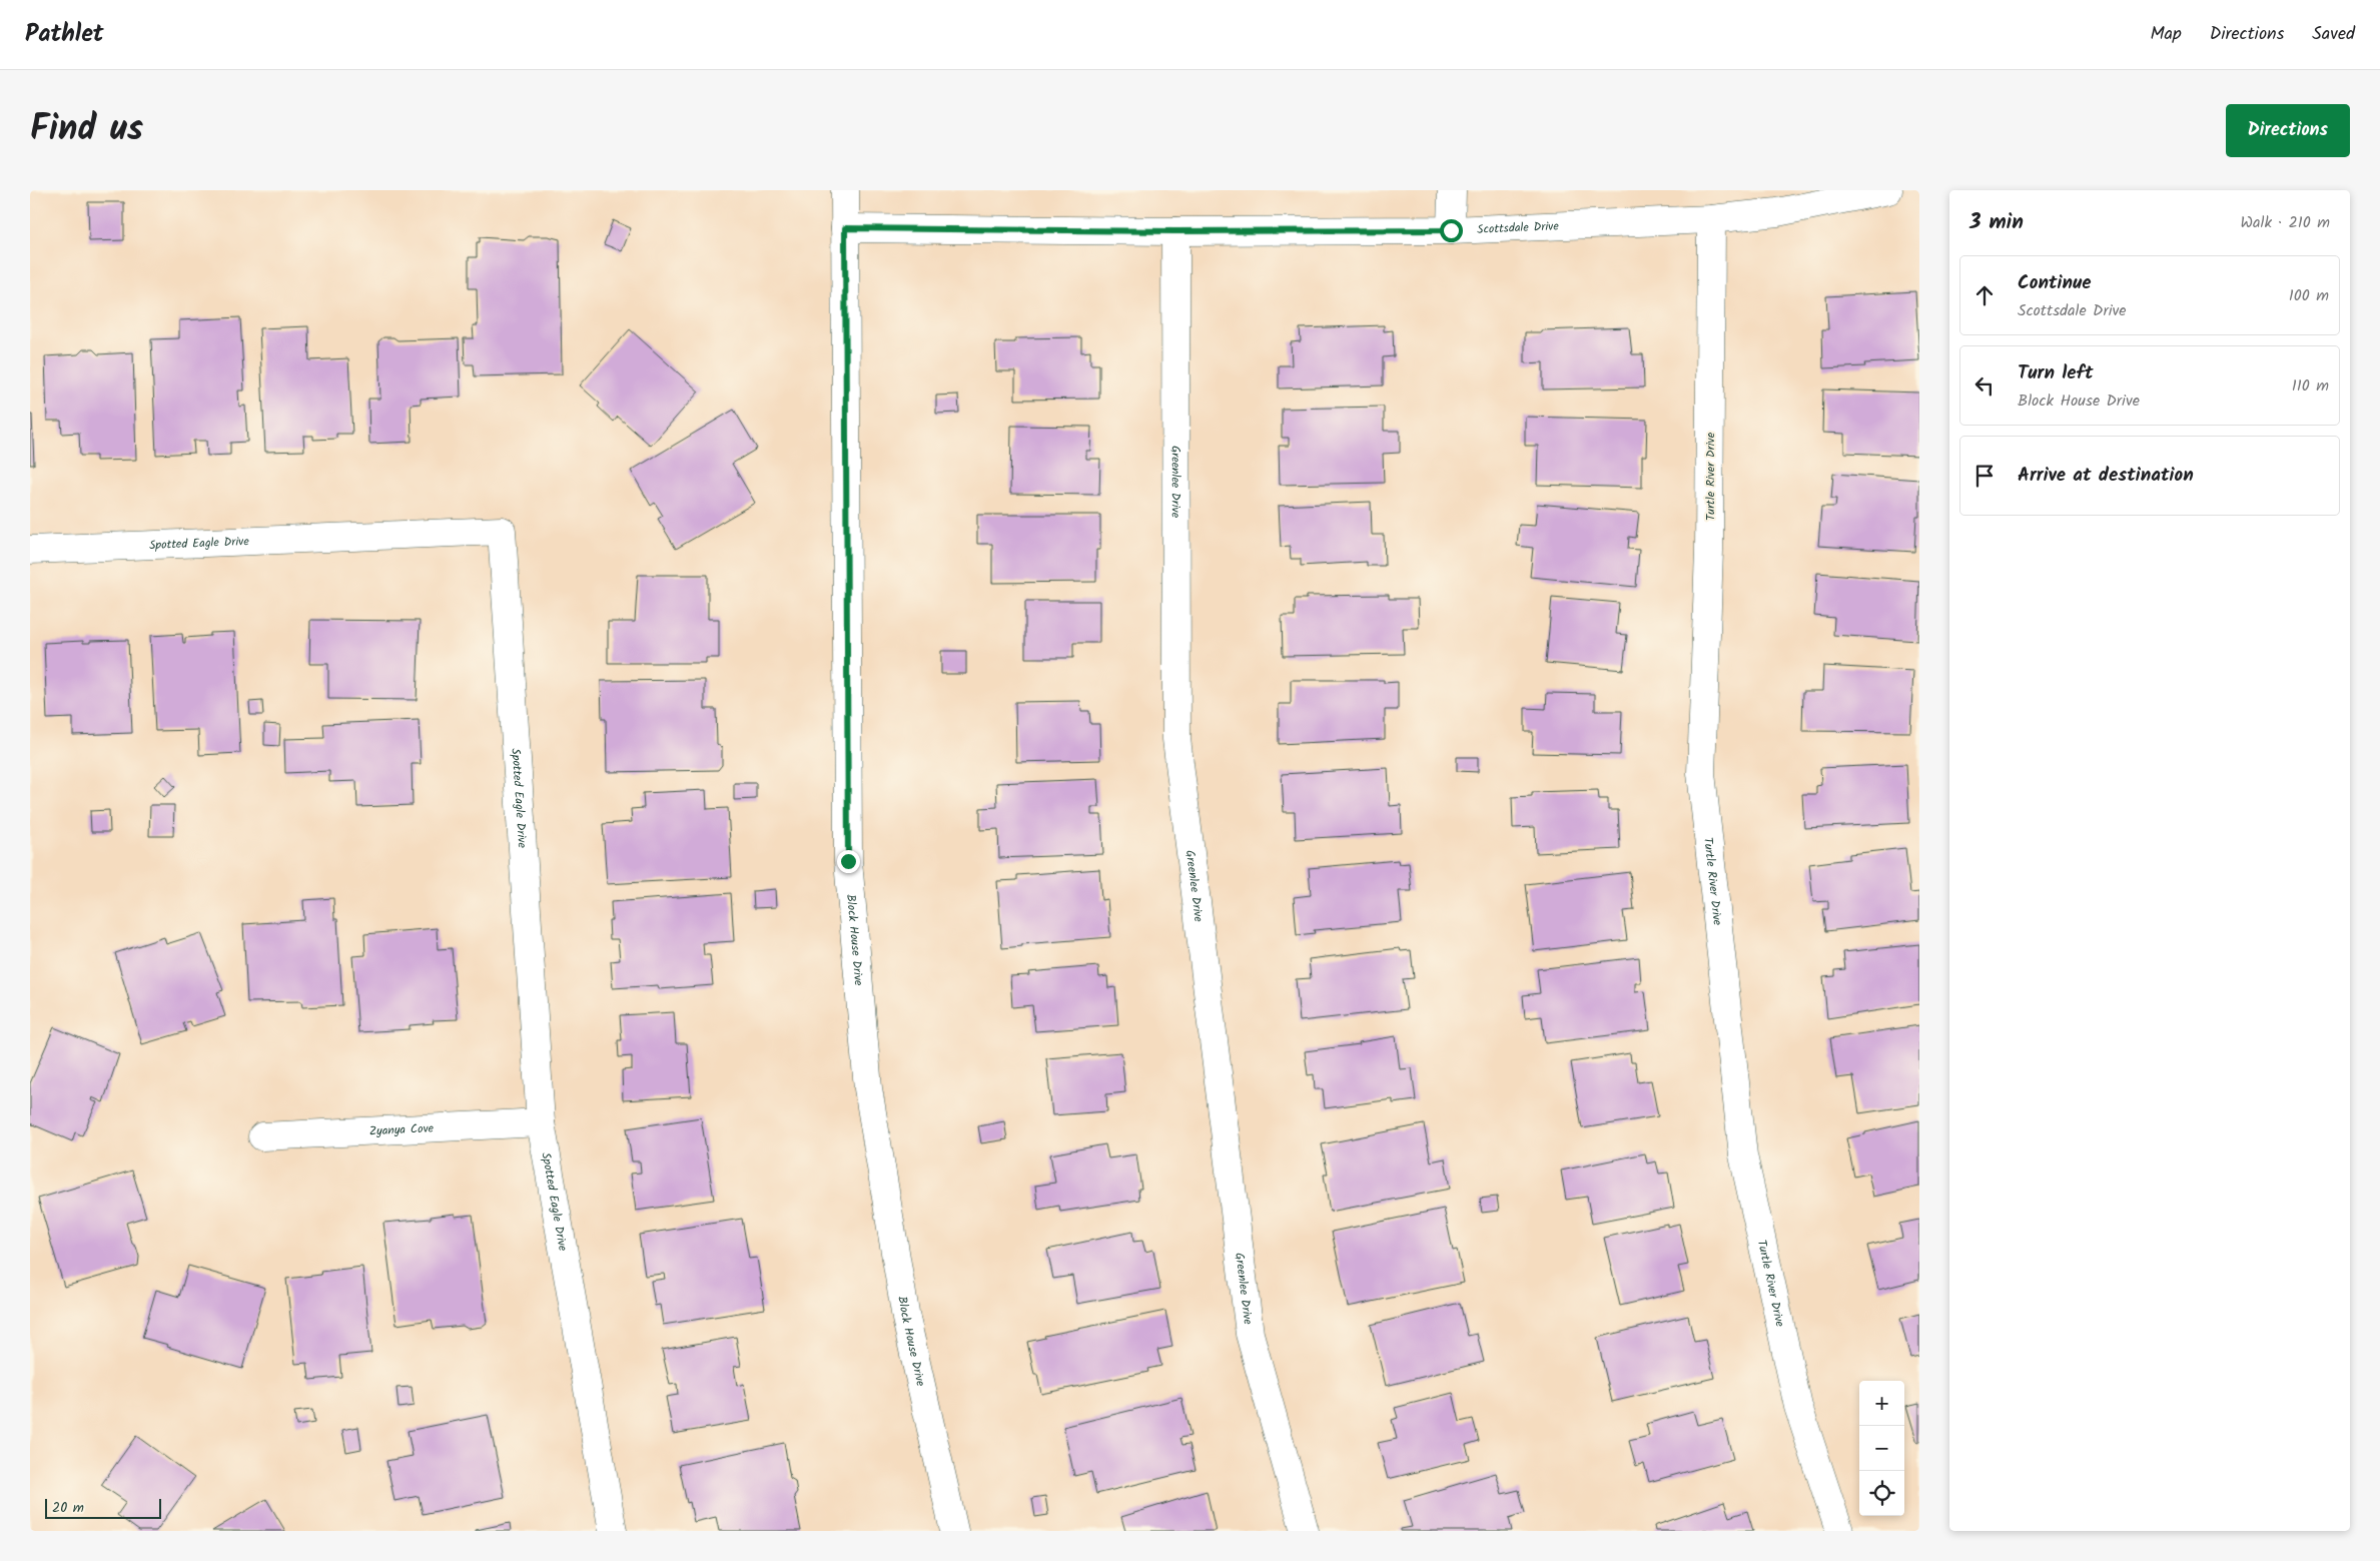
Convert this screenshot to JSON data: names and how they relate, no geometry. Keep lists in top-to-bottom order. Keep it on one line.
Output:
{"streets":{"street":["Scottsdale Drive","Turtle River Drive","Greenlee Drive","Spotted Eagle Drive","Block House Drive","Zyanya Cove"]},"crossings":[["Scottsdale Drive","Turtle River Drive"],["Scottsdale Drive","Greenlee Drive"],["Scottsdale Drive","Block House Drive"],["Spotted Eagle Drive","Zyanya Cove"]],"scale_bar":"20 m","page":{"header":"Pathlet","nav":["Map","Directions","Saved"],"title":"Find us","buttons":"Directions","heading":["3 min","Walk · 210 m"],"list":[["Continue","Scottsdale Drive","100 m"],["Turn left","Block House Drive","110 m"],"Arrive at destination"],"map_buttons":["+","−"],"scale":"20 m"}}
